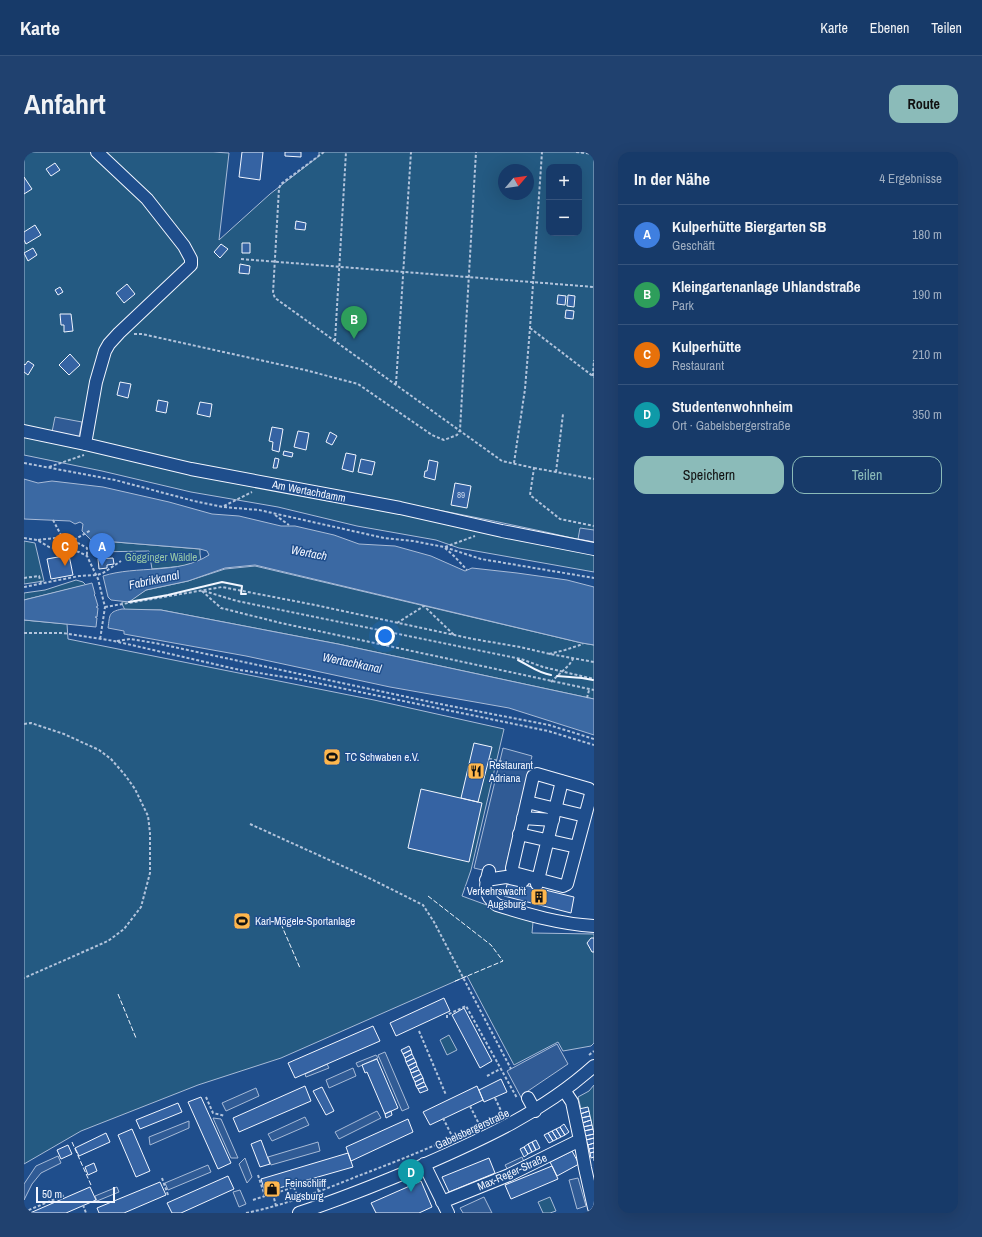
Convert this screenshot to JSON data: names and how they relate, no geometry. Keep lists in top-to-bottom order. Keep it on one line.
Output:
{"streets":{"street":["Am Wertachdamm","Gabelsbergerstraße","Max-Reger-Straße"]},"water":["Wertach","Fabrikkanal","Wertachkanal"],"parks":["Gögginger Wäldle"],"places":{"sports":["TC Schwaben e.V.","Karl-Mögele-Sportanlage"],"restaurant":["Restaurant Adriana"],"building":["Verkehrswacht Augsburg"],"shop":["Feinschliff Augsburg"]},"house_numbers":["89"],"scale_bar":"50 m","north":"top right","page":{"header":"Karte","nav":["Karte","Ebenen","Teilen"],"title":"Anfahrt","buttons":["Route",["Speichern","Teilen"]],"heading":["In der Nähe","4 Ergebnisse"],"map_buttons":["+","−"],"list":[{"mark":"A","name":"Kulperhütte Biergarten SB","note":"Geschäft","value":"180 m"},{"mark":"B","name":"Kleingartenanlage Uhlandstraße","note":"Park","value":"190 m"},{"mark":"C","name":"Kulperhütte","note":"Restaurant","value":"210 m"},{"mark":"D","name":"Studentenwohnheim","note":"Ort · Gabelsbergerstraße","value":"350 m"}],"pins":["B","A","C","D"],"scale":"50 m"}}
